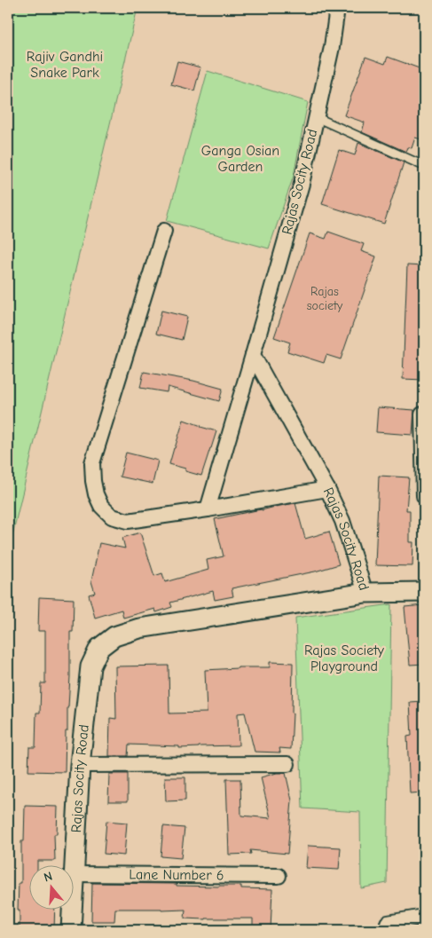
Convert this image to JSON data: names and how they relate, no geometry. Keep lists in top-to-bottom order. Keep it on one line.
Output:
{"streets":{"street":["Rajas Socity Road","Lane Number 6"]},"crossings":[["Rajas Socity Road","Lane Number 6"]],"parks":["Rajiv Gandhi Snake Park","Ganga Osian Garden","Rajas Society Playground"],"house_numbers":["Rajas society"],"north":"top"}
